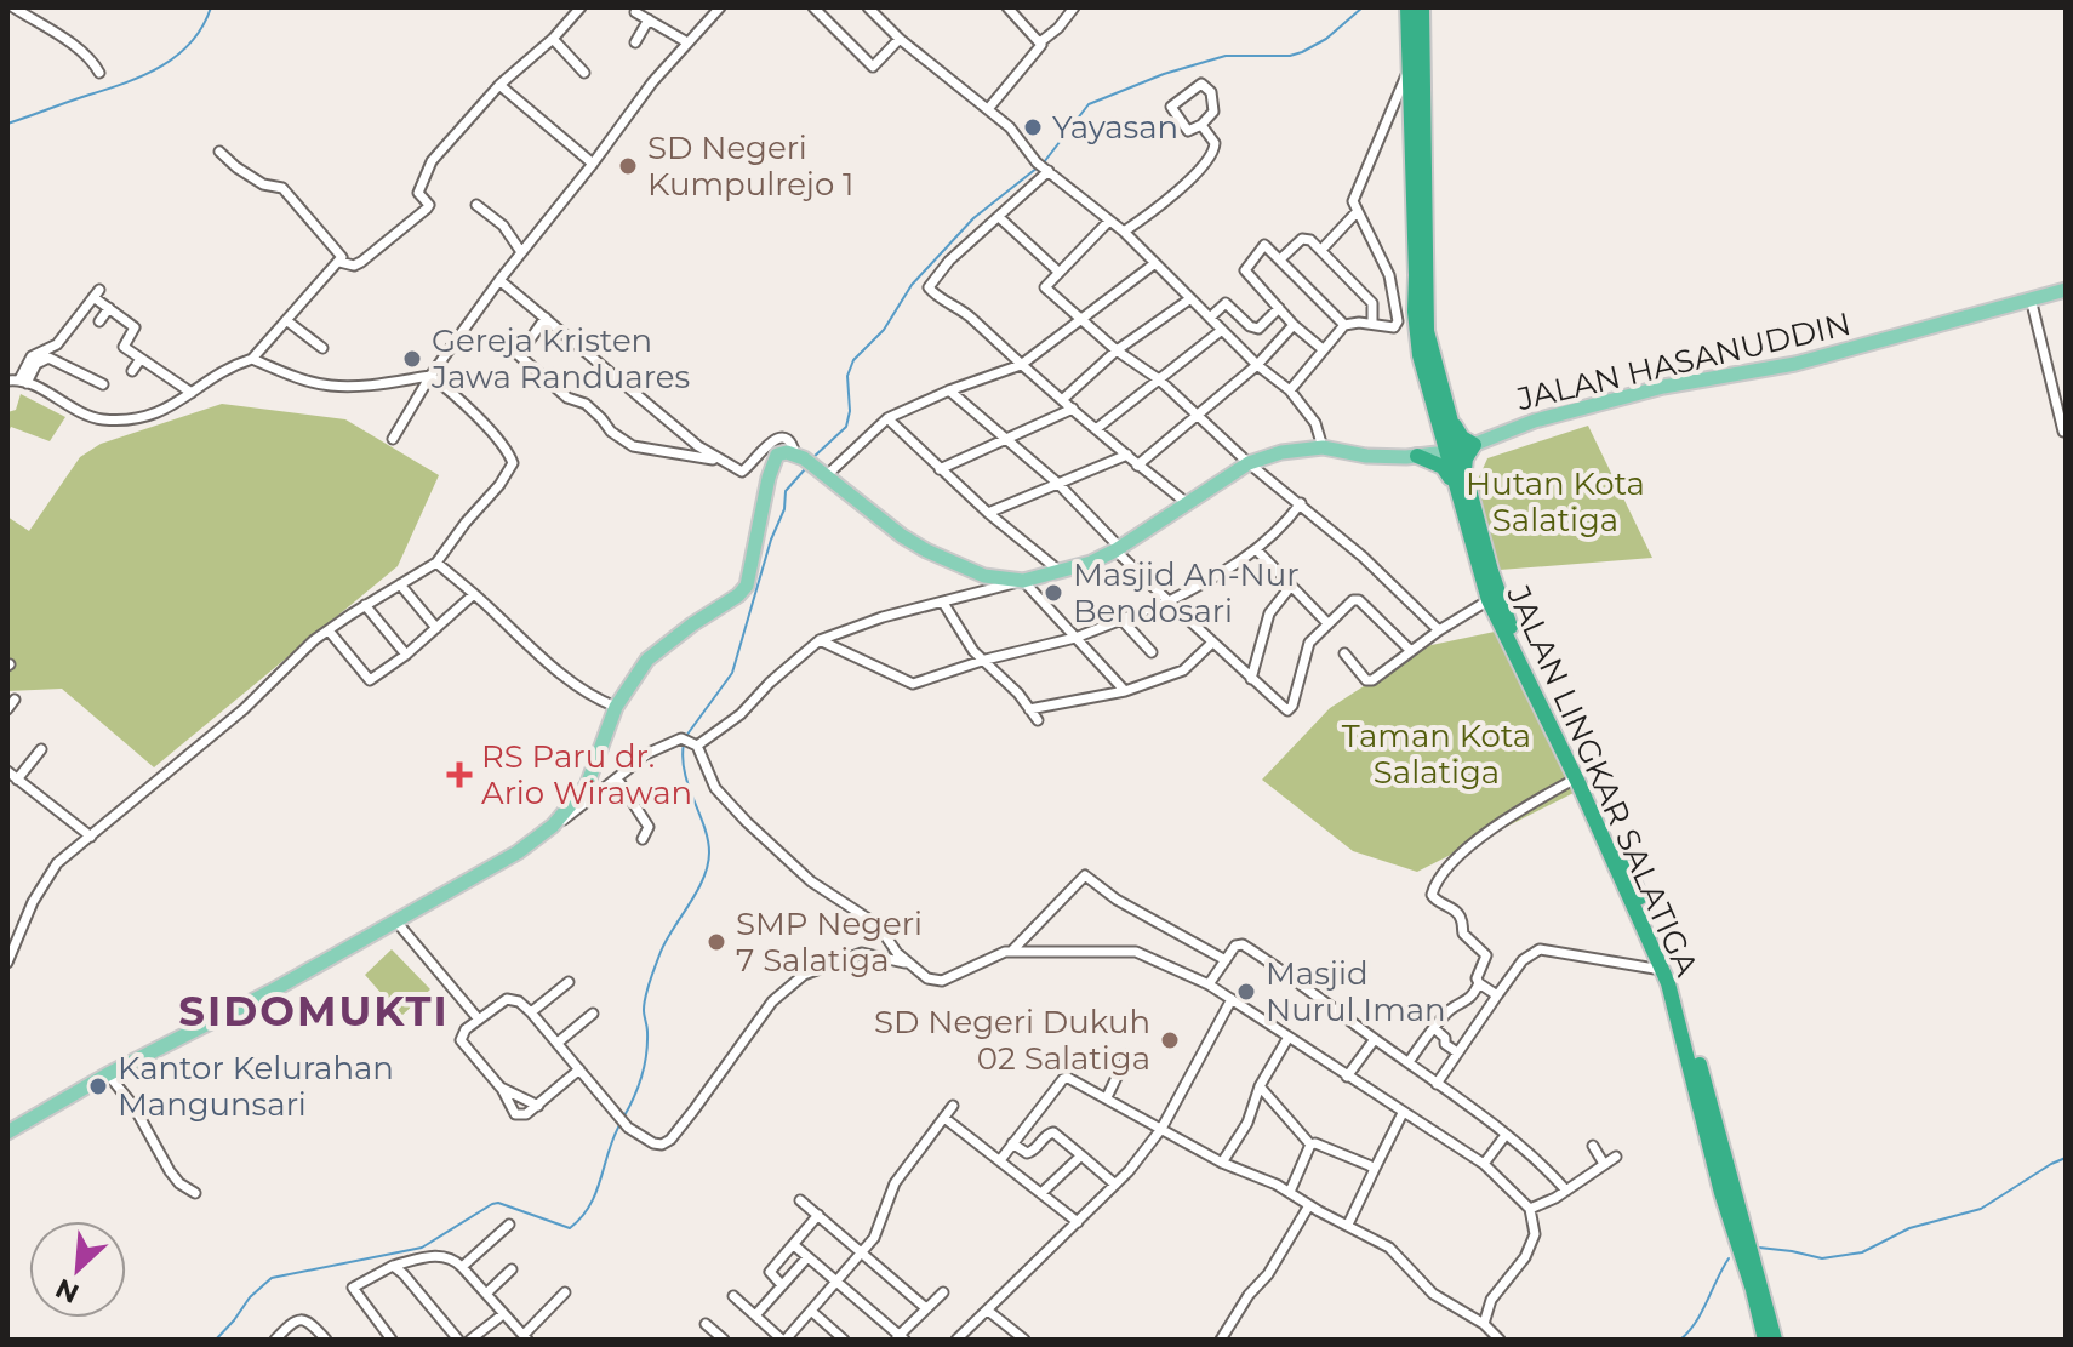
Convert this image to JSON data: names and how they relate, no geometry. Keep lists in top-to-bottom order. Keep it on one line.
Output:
{"streets":{"highway":["JALAN LINGKAR SALATIGA"],"main road":["JALAN HASANUDDIN"]},"crossings":[["JALAN HASANUDDIN","JALAN LINGKAR SALATIGA"]],"districts":["SIDOMUKTI"],"parks":["Hutan Kota Salatiga","Taman Kota Salatiga"],"places":{"other":["Yayasan","SD Negeri Kumpulrejo 1","Gereja Kristen Jawa Randuares","Masjid An-Nur Bendosari","SMP Negeri 7 Salatiga","Masjid Nurul Iman","SD Negeri Dukuh 02 Salatiga","Kantor Kelurahan Mangunsari"],"health":["RS Paru dr. Ario Wirawan"]},"north":"bottom left"}
